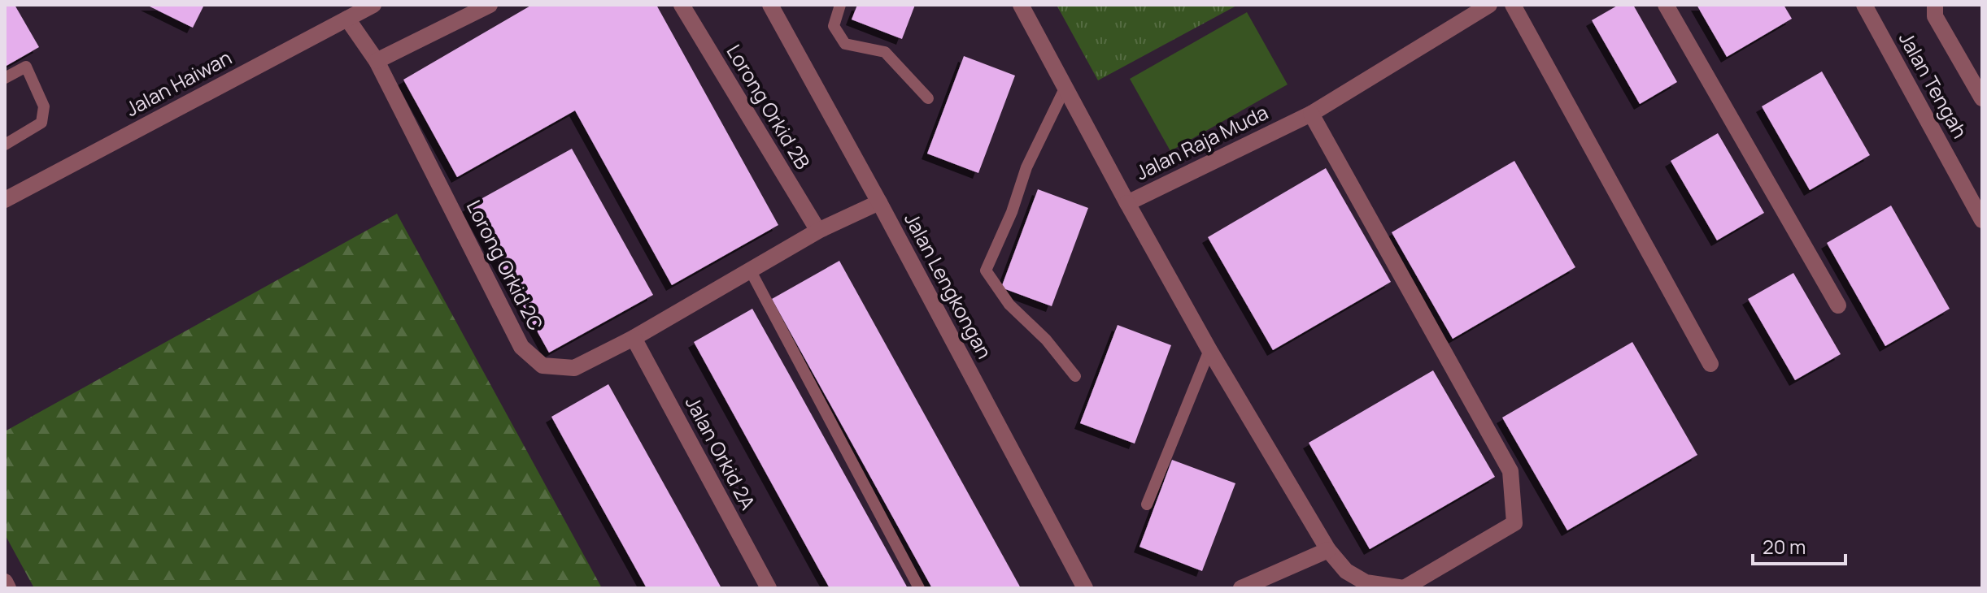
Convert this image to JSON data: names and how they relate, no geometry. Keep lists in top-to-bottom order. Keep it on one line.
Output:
{"streets":{"street":["Jalan Haiwan","Jalan Tengah","Lorong Orkid 2B","Jalan Raja Muda","Lorong Orkid 2C","Jalan Lengkongan","Jalan Orkid 2A"]},"crossings":[["Jalan Haiwan","Lorong Orkid 2C"],["Lorong Orkid 2B","Lorong Orkid 2C"],["Lorong Orkid 2C","Jalan Lengkongan"],["Lorong Orkid 2C","Jalan Orkid 2A"]],"scale_bar":"20 m"}
